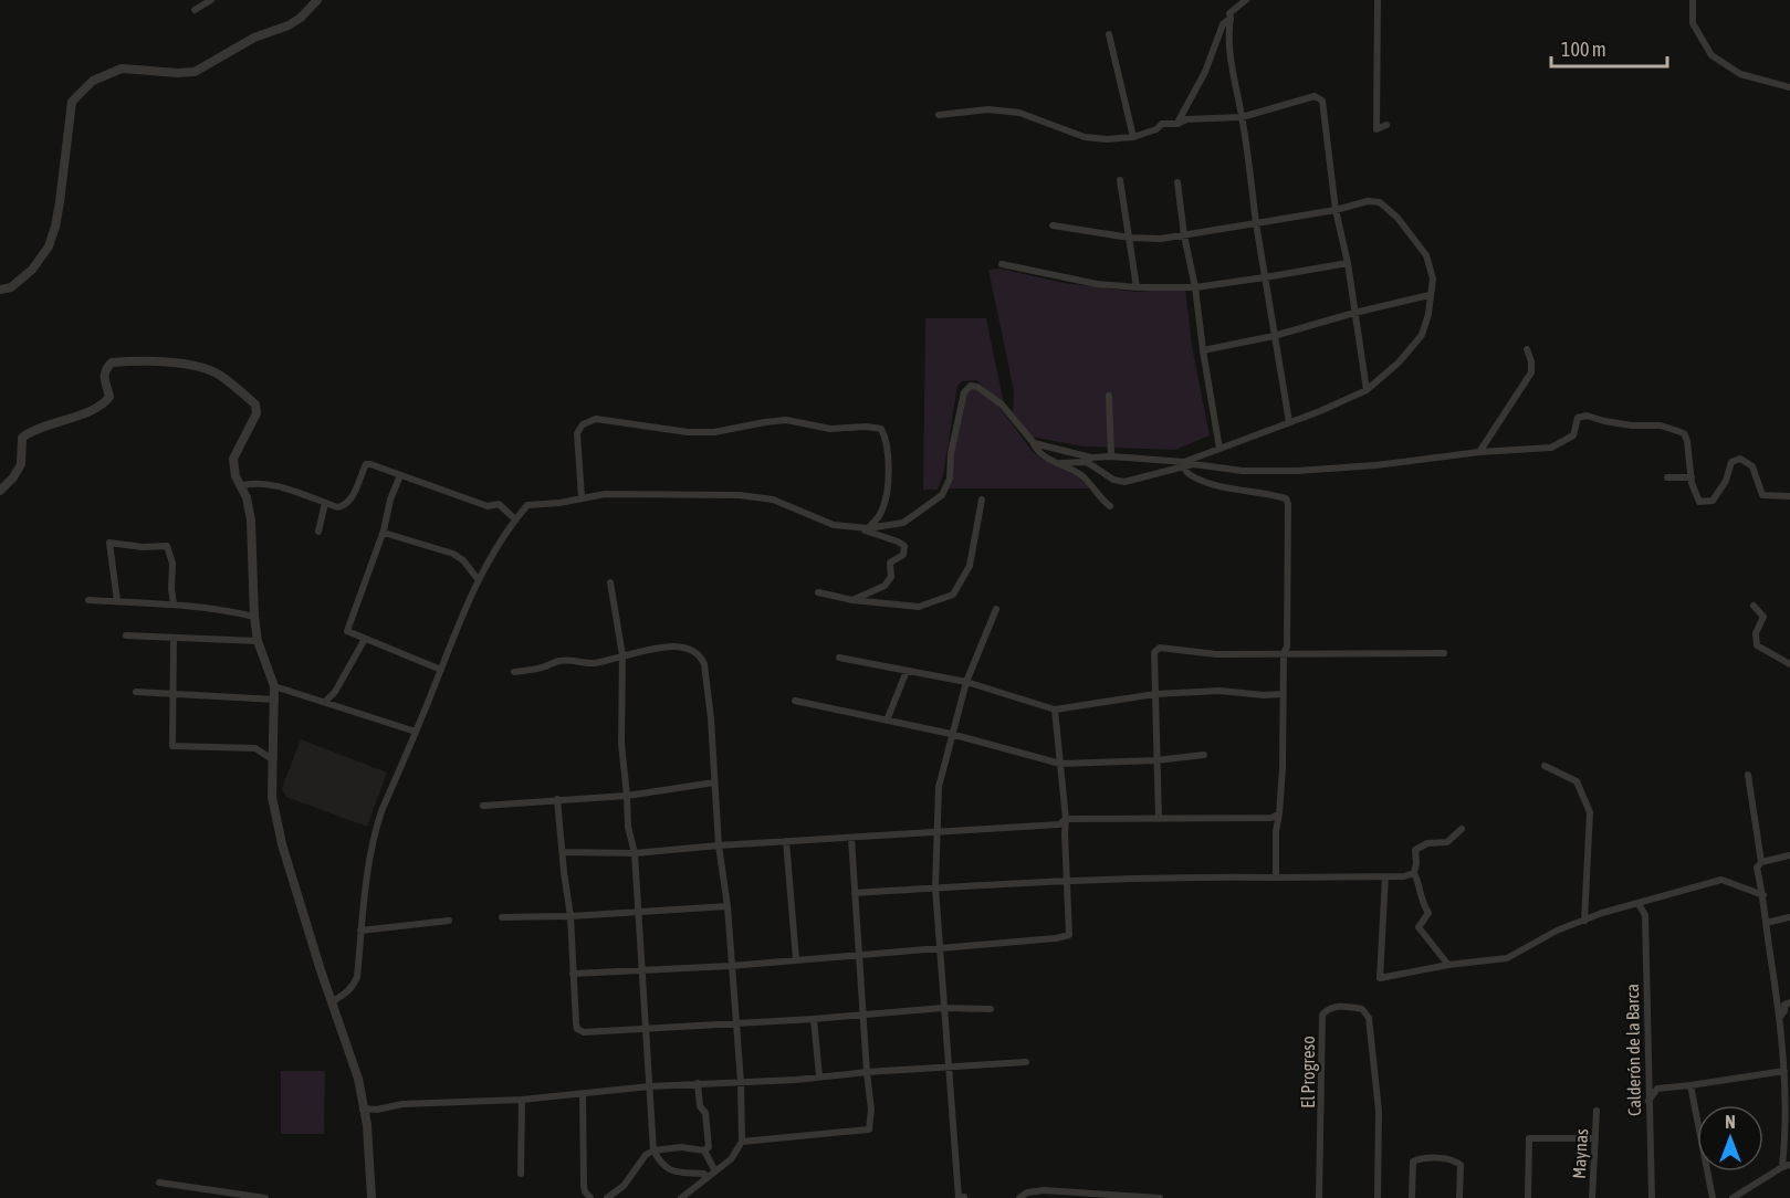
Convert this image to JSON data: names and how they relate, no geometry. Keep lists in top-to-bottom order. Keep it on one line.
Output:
{"streets":{"street":["Calderón de la Barca","El Progreso","Maynas"]},"scale_bar":"100 m","north":"top"}
